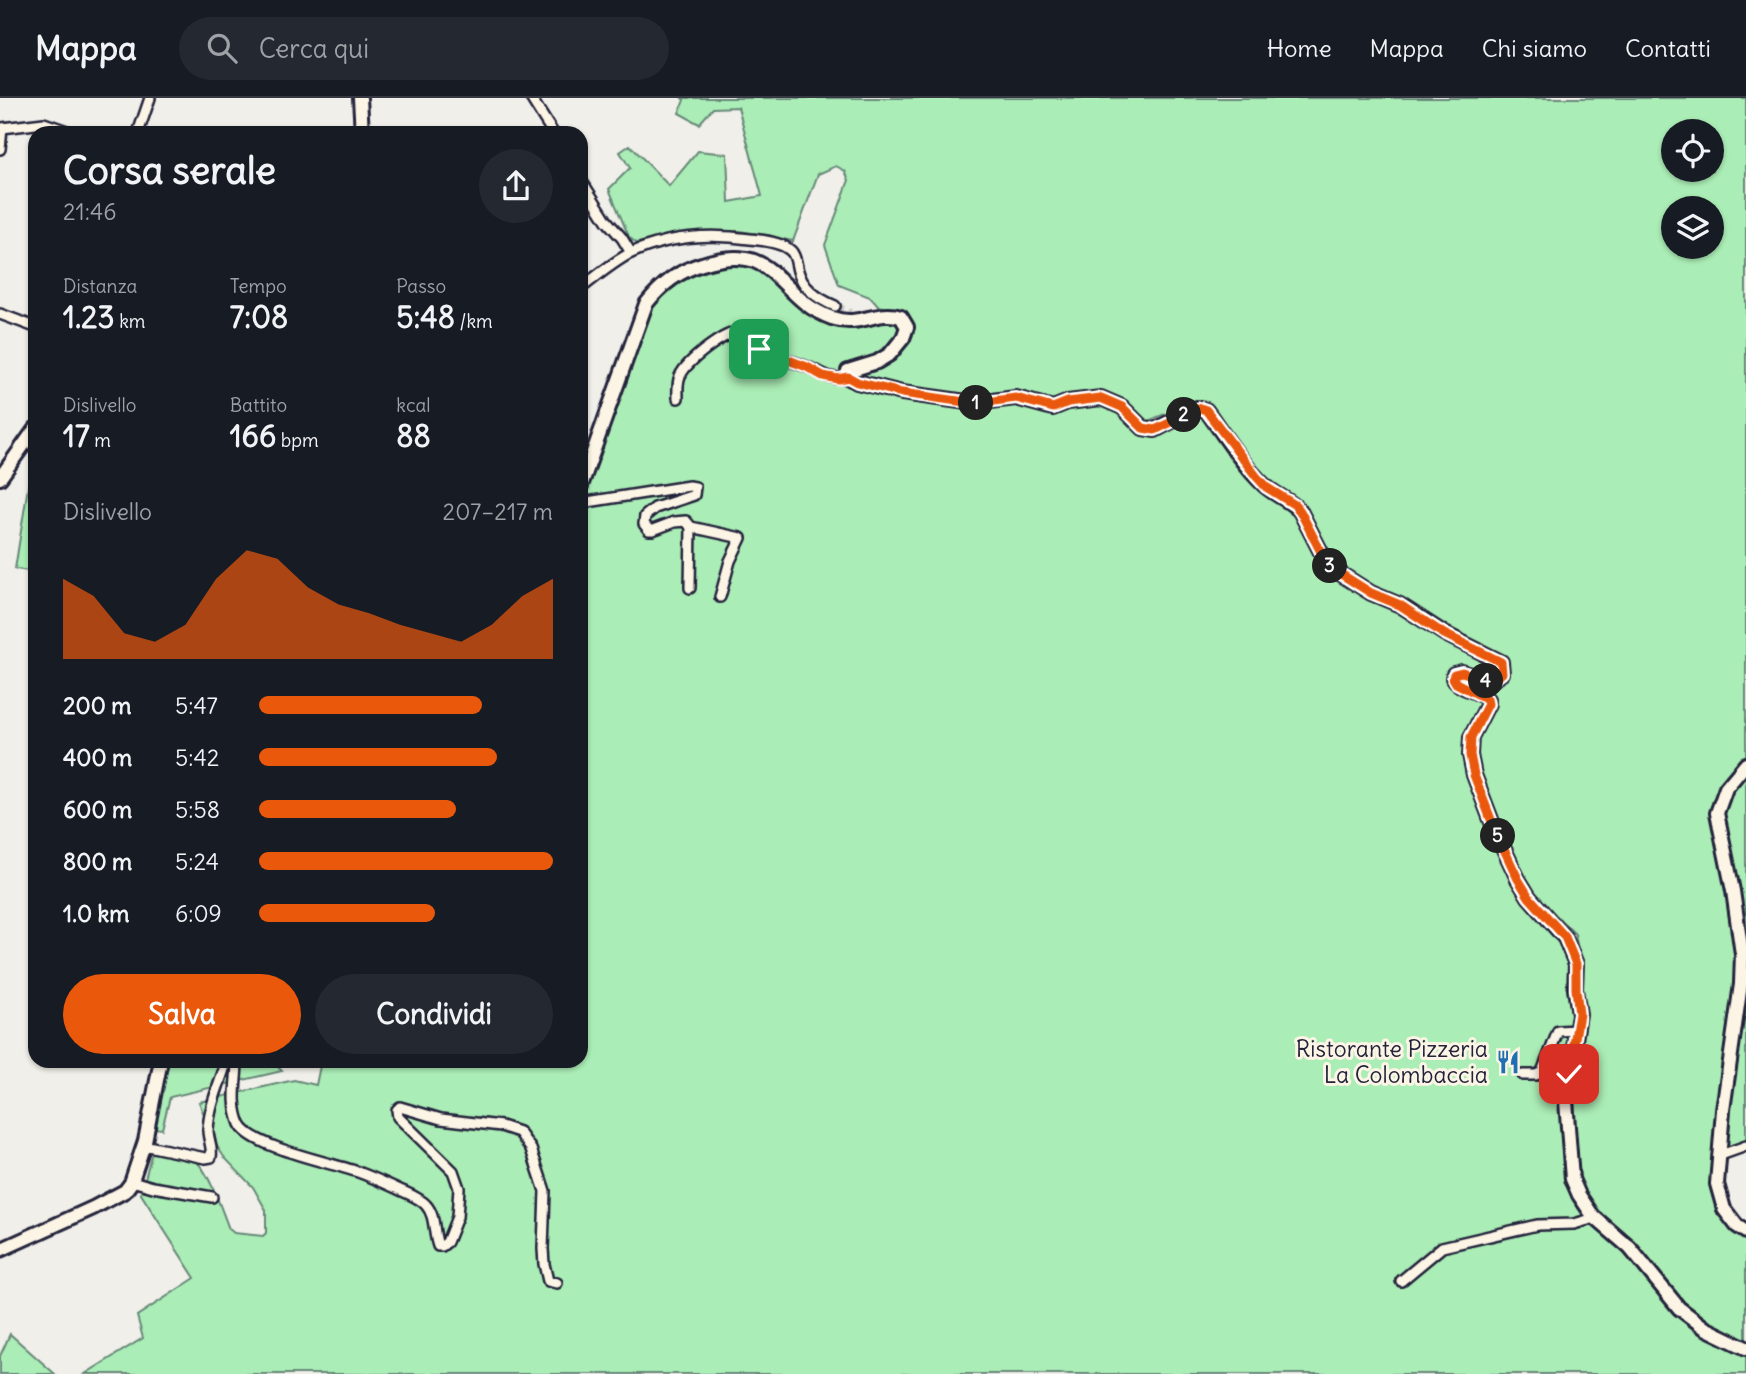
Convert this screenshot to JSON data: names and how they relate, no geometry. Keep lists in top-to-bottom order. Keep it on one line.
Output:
{"places":{"restaurant":["Ristorante Pizzeria La Colombaccia"]},"page":{"header":"Mappa","search":"Cerca qui","nav":["Home","Mappa","Chi siamo","Contatti"],"heading":["Corsa serale","21:46"],"stats":[["Distanza","1.23 km"],["Tempo","7:08"],["Passo","5:48 /km"],["Dislivello","17 m"],["Battito","166 bpm"],["kcal","88"]],"pins":["1","2","3","4","5"],"chart":["Dislivello","207–217 m"],"list":[{"name":"200 m","note":"5:47"},{"name":"400 m","note":"5:42"},{"name":"600 m","note":"5:58"},{"name":"800 m","note":"5:24"},{"name":"1.0 km","note":"6:09"}],"buttons":["Salva","Condividi"]}}
